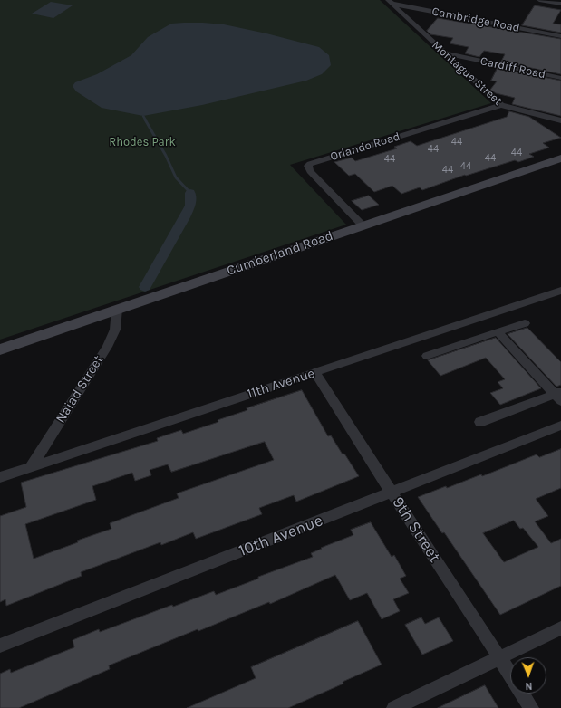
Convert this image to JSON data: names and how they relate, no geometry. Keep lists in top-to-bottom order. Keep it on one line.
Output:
{"streets":{"street":["Cambridge Road","Cardiff Road","Montague Street","Orlando Road","Cumberland Road","11th Avenue","Naiad Street","9th Street","10th Avenue"]},"crossings":[["Cambridge Road","Montague Street"],["Cardiff Road","Montague Street"],["Montague Street","Orlando Road"],["Orlando Road","Cumberland Road"],["Cumberland Road","Naiad Street"],["11th Avenue","Naiad Street"],["11th Avenue","9th Street"],["9th Street","10th Avenue"]],"parks":["Rhodes Park"],"house_numbers":["44","44","44","44","44","44","44"],"north":"bottom"}
